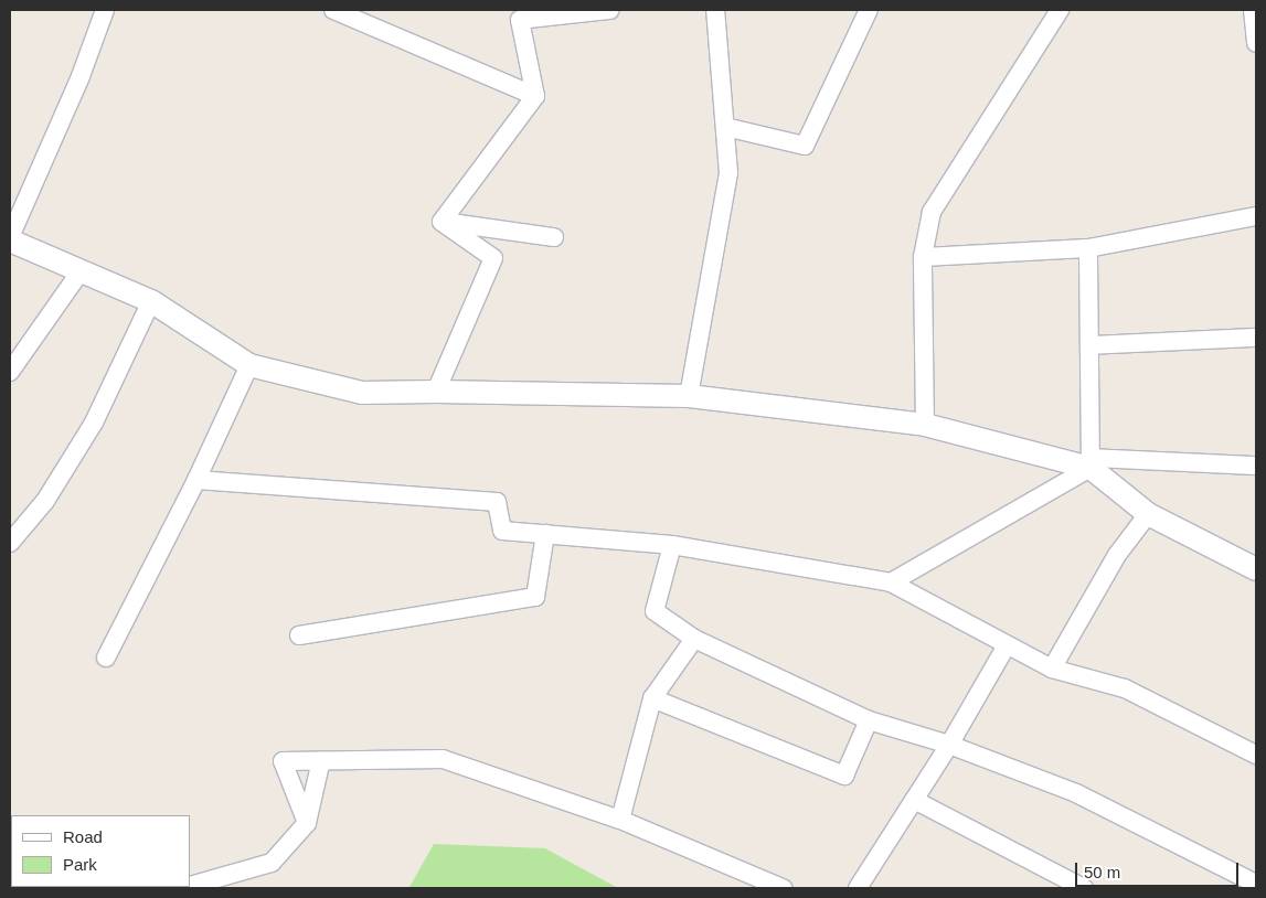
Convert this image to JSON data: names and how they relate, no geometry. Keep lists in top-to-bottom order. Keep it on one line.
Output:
{"legend":["Road","Park"],"scale_bar":"50 m"}
